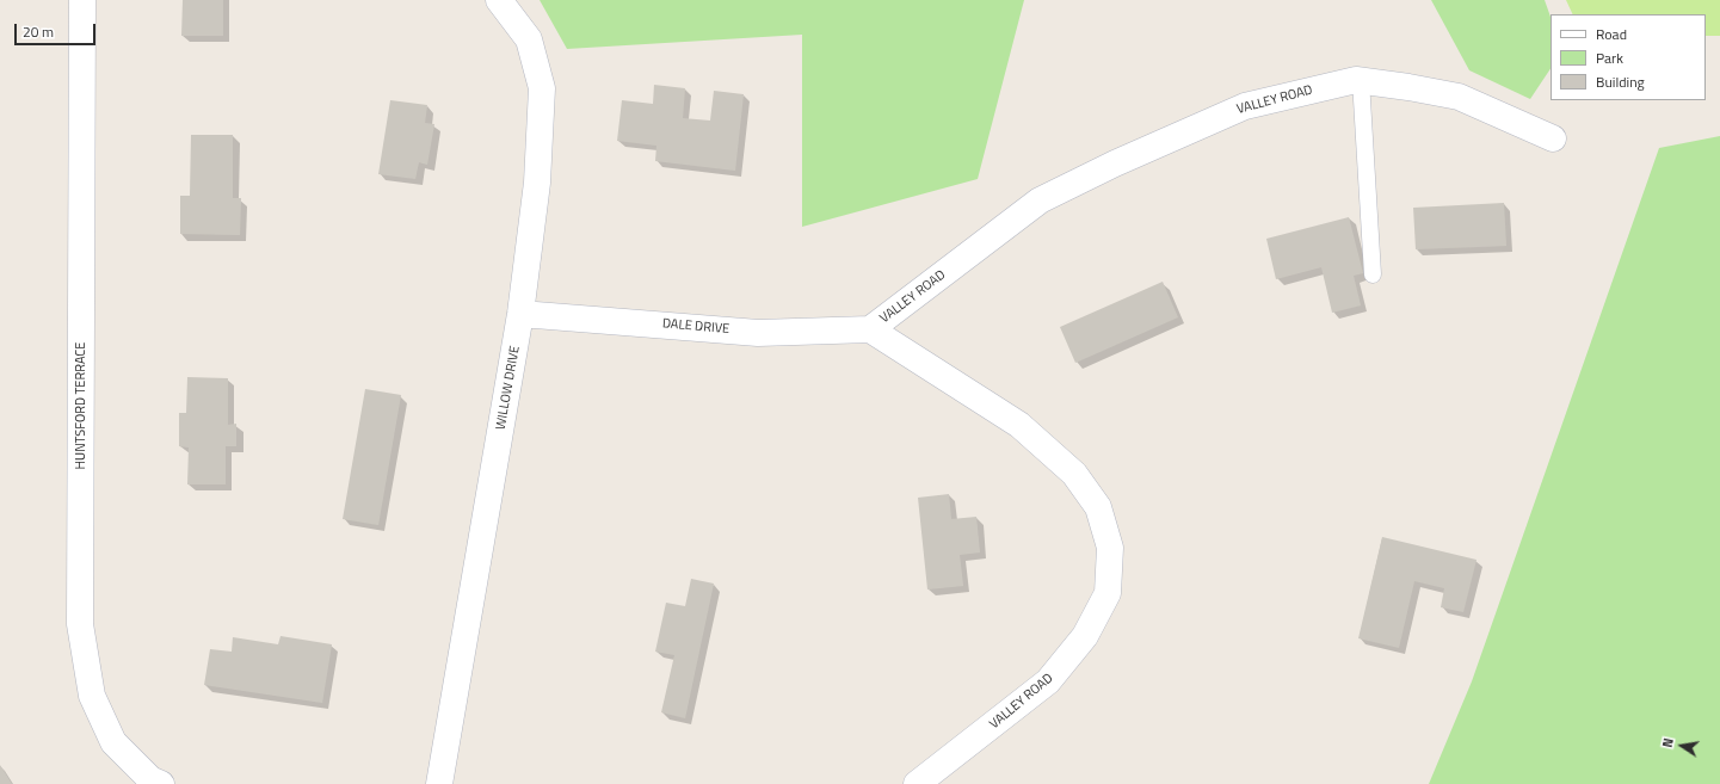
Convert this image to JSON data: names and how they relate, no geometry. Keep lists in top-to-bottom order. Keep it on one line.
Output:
{"streets":{"street":["VALLEY ROAD","DALE DRIVE","WILLOW DRIVE","HUNTSFORD TERRACE"]},"crossings":[["VALLEY ROAD","DALE DRIVE"],["DALE DRIVE","WILLOW DRIVE"]],"legend":["Road","Park","Building"],"scale_bar":"20 m","north":"left"}
